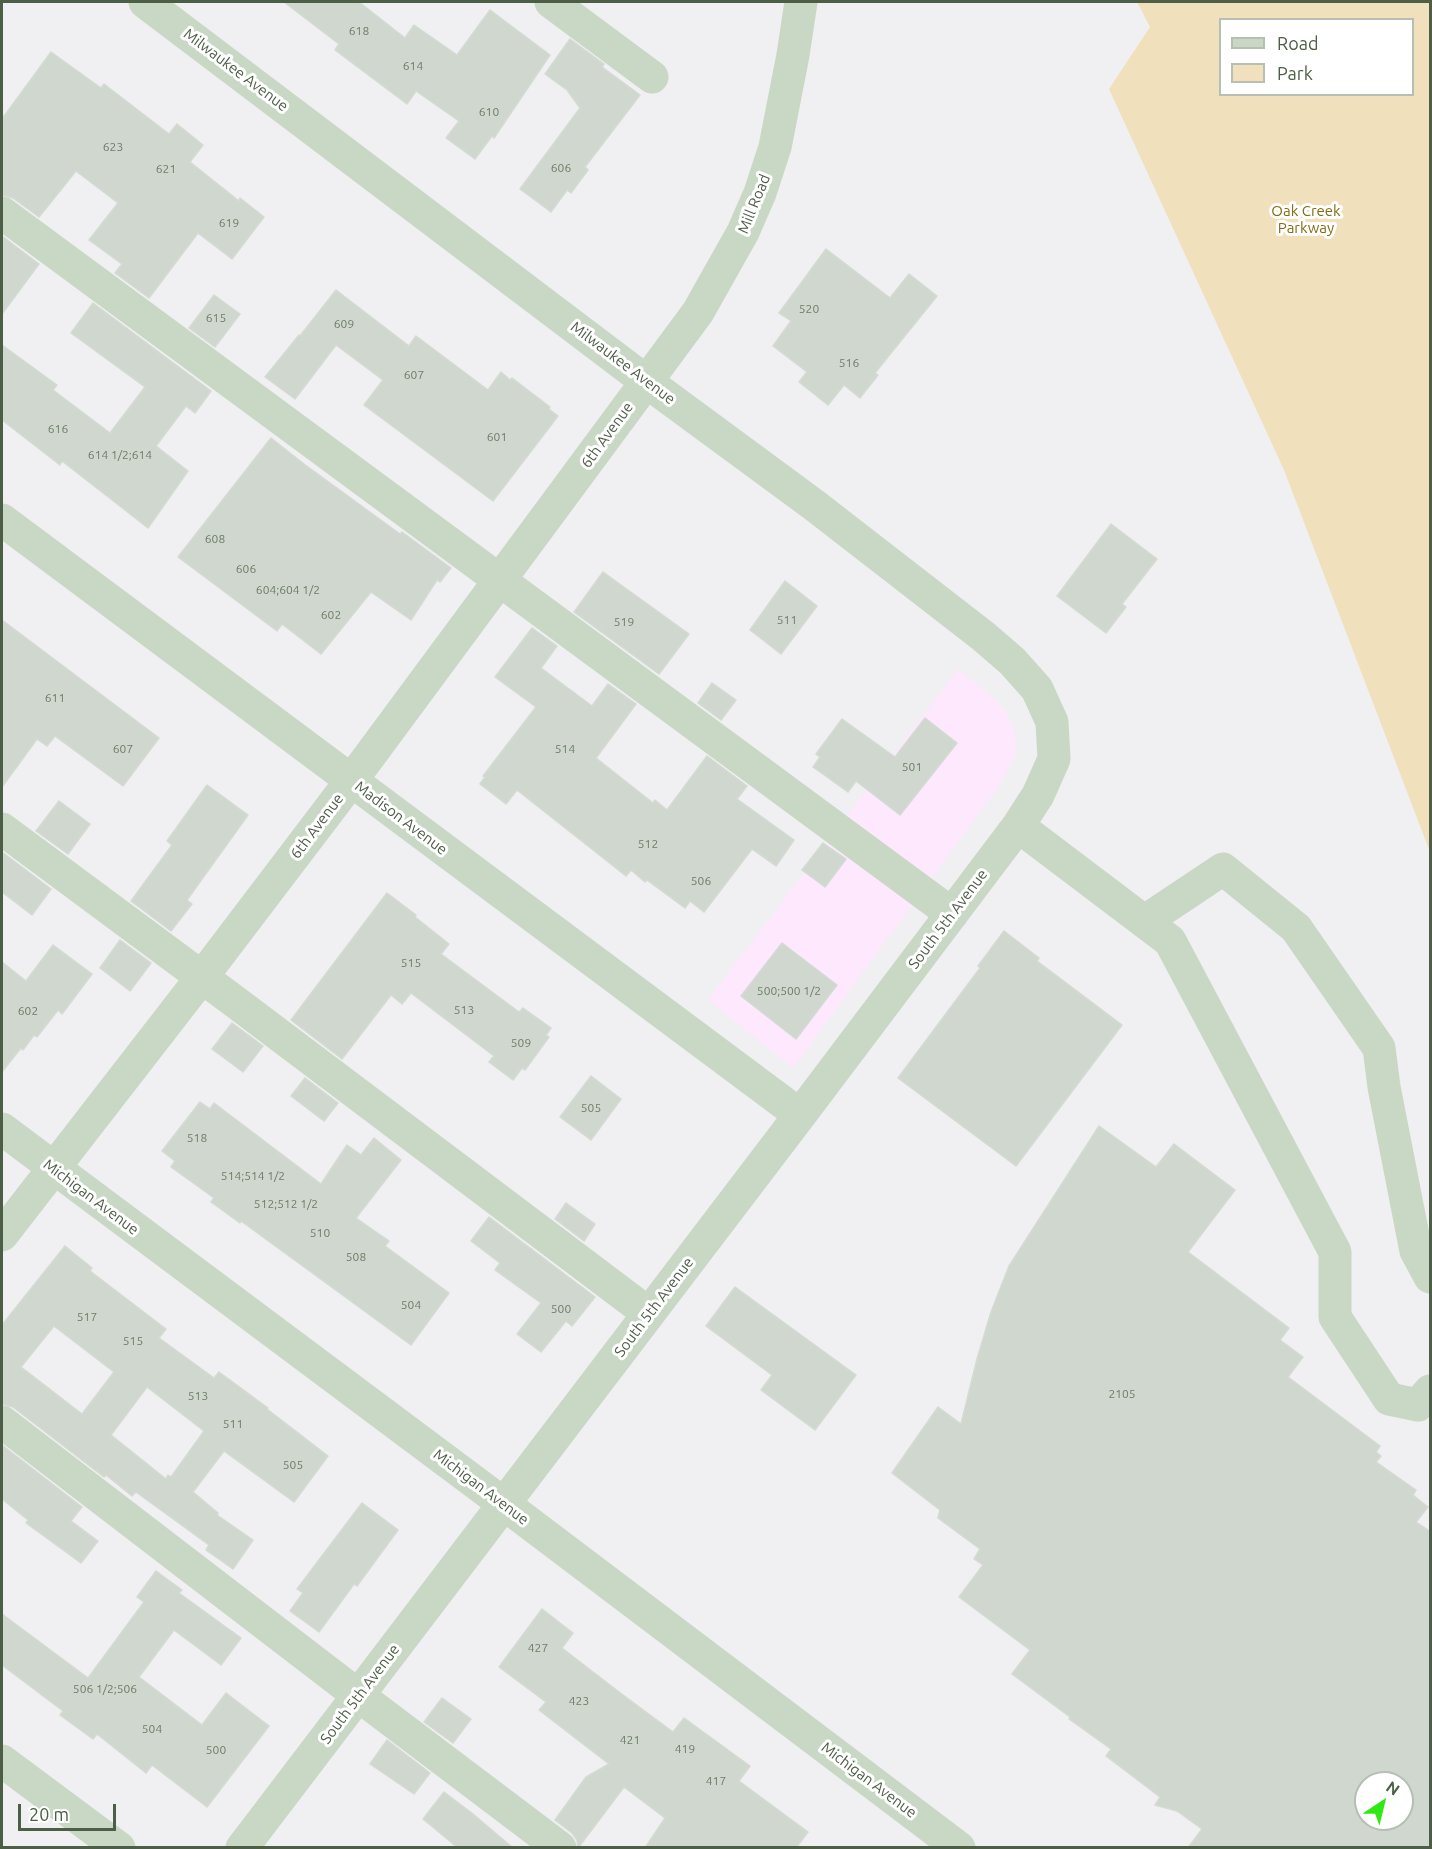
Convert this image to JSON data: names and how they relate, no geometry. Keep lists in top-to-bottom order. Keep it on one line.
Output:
{"streets":{"street":["Milwaukee Avenue","Mill Road","6th Avenue","Madison Avenue","South 5th Avenue","Michigan Avenue"]},"crossings":[["Milwaukee Avenue","Mill Road"],["Milwaukee Avenue","6th Avenue"],["Milwaukee Avenue","South 5th Avenue"],["Mill Road","6th Avenue"],["6th Avenue","Madison Avenue"],["6th Avenue","Michigan Avenue"],["Madison Avenue","South 5th Avenue"],["South 5th Avenue","Michigan Avenue"]],"parks":["Oak Creek Parkway"],"house_numbers":["618","614","610","623","606","621","619","520","615","609","516","607","616","601","614 1/2;614","608","606","604;604 1/2","602","511","519","611","607","514","501","512","506","515","500;500 1/2","513","602","509","505","518","514;514 1/2","512;512 1/2","510","508","504","500","517","515","2105","513","511","505","427","506 1/2;506","423","504","421","419","500","417"],"legend":["Road","Park"],"scale_bar":"20 m","north":"top right"}
